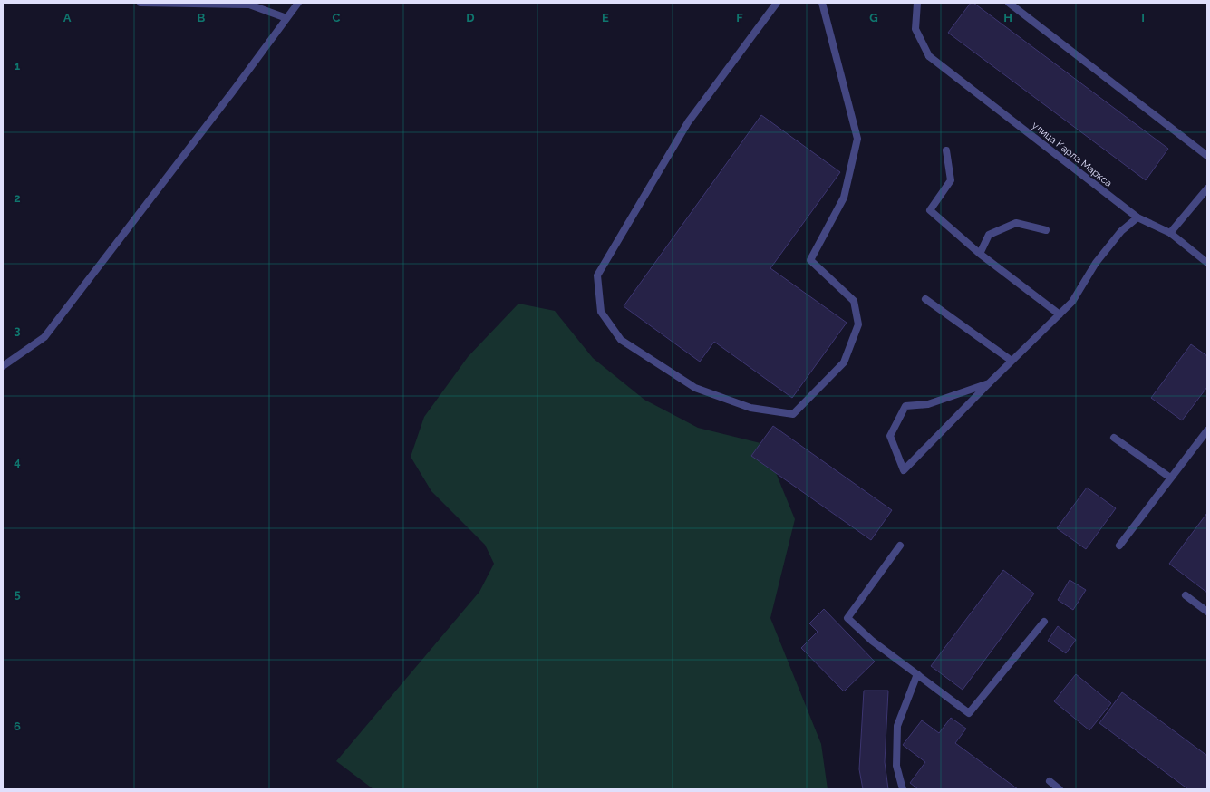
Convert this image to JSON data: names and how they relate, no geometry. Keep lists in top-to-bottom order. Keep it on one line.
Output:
{"streets":{"street":["улица Карла Маркса"]},"grid":{"columns":["A","B","C","D","E","F","G","H","I"],"rows":["1","2","3","4","5","6"]}}
